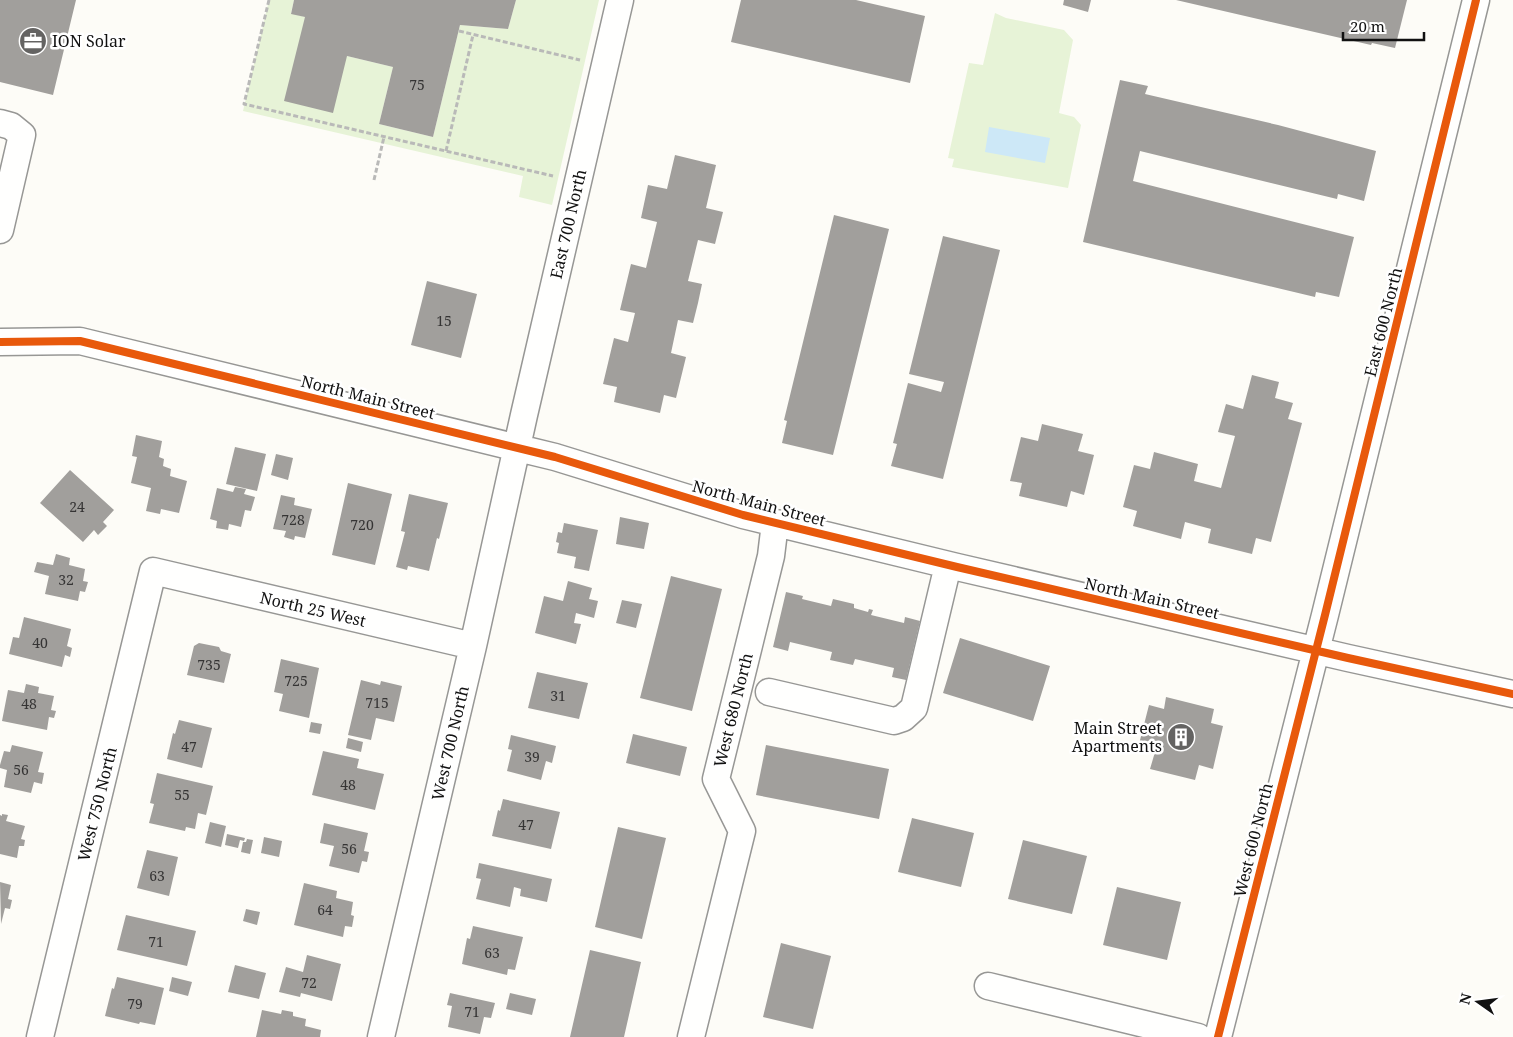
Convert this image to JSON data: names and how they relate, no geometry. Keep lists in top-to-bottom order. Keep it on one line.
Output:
{"streets":{"street":["East 700 North","East 600 North","North Main Street","North 25 West","West 680 North","West 700 North","West 750 North","West 600 North"]},"crossings":[["East 700 North","North Main Street"],["East 700 North","West 700 North"],["East 600 North","North Main Street"],["East 600 North","West 600 North"],["North Main Street","West 680 North"],["North Main Street","West 700 North"],["North Main Street","West 600 North"],["North 25 West","West 700 North"],["North 25 West","West 750 North"]],"places":{"office":["ION Solar"],"building":["Main Street Apartments"]},"house_numbers":["75","15","24","728","720","32","40","735","725","31","715","48","47","39","56","48","55","47","56","63","64","71","63","72","79","71"],"scale_bar":"20 m","north":"left"}
